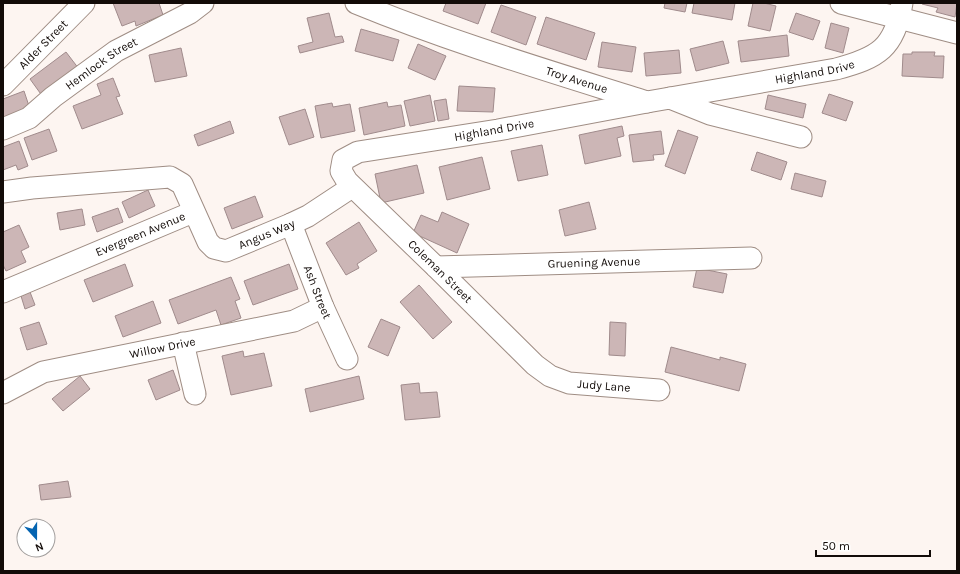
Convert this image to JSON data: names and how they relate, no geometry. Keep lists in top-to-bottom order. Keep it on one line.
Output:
{"streets":{"street":["Alder Street","Hemlock Street","Highland Drive","Troy Avenue","Evergreen Avenue","Angus Way","Gruening Avenue","Coleman Street","Ash Street","Willow Drive","Judy Lane"]},"crossings":[["Highland Drive","Troy Avenue"],["Highland Drive","Coleman Street"],["Evergreen Avenue","Angus Way"],["Angus Way","Coleman Street"],["Angus Way","Ash Street"],["Gruening Avenue","Coleman Street"],["Coleman Street","Judy Lane"],["Ash Street","Willow Drive"]],"scale_bar":"50 m","north":"bottom"}
